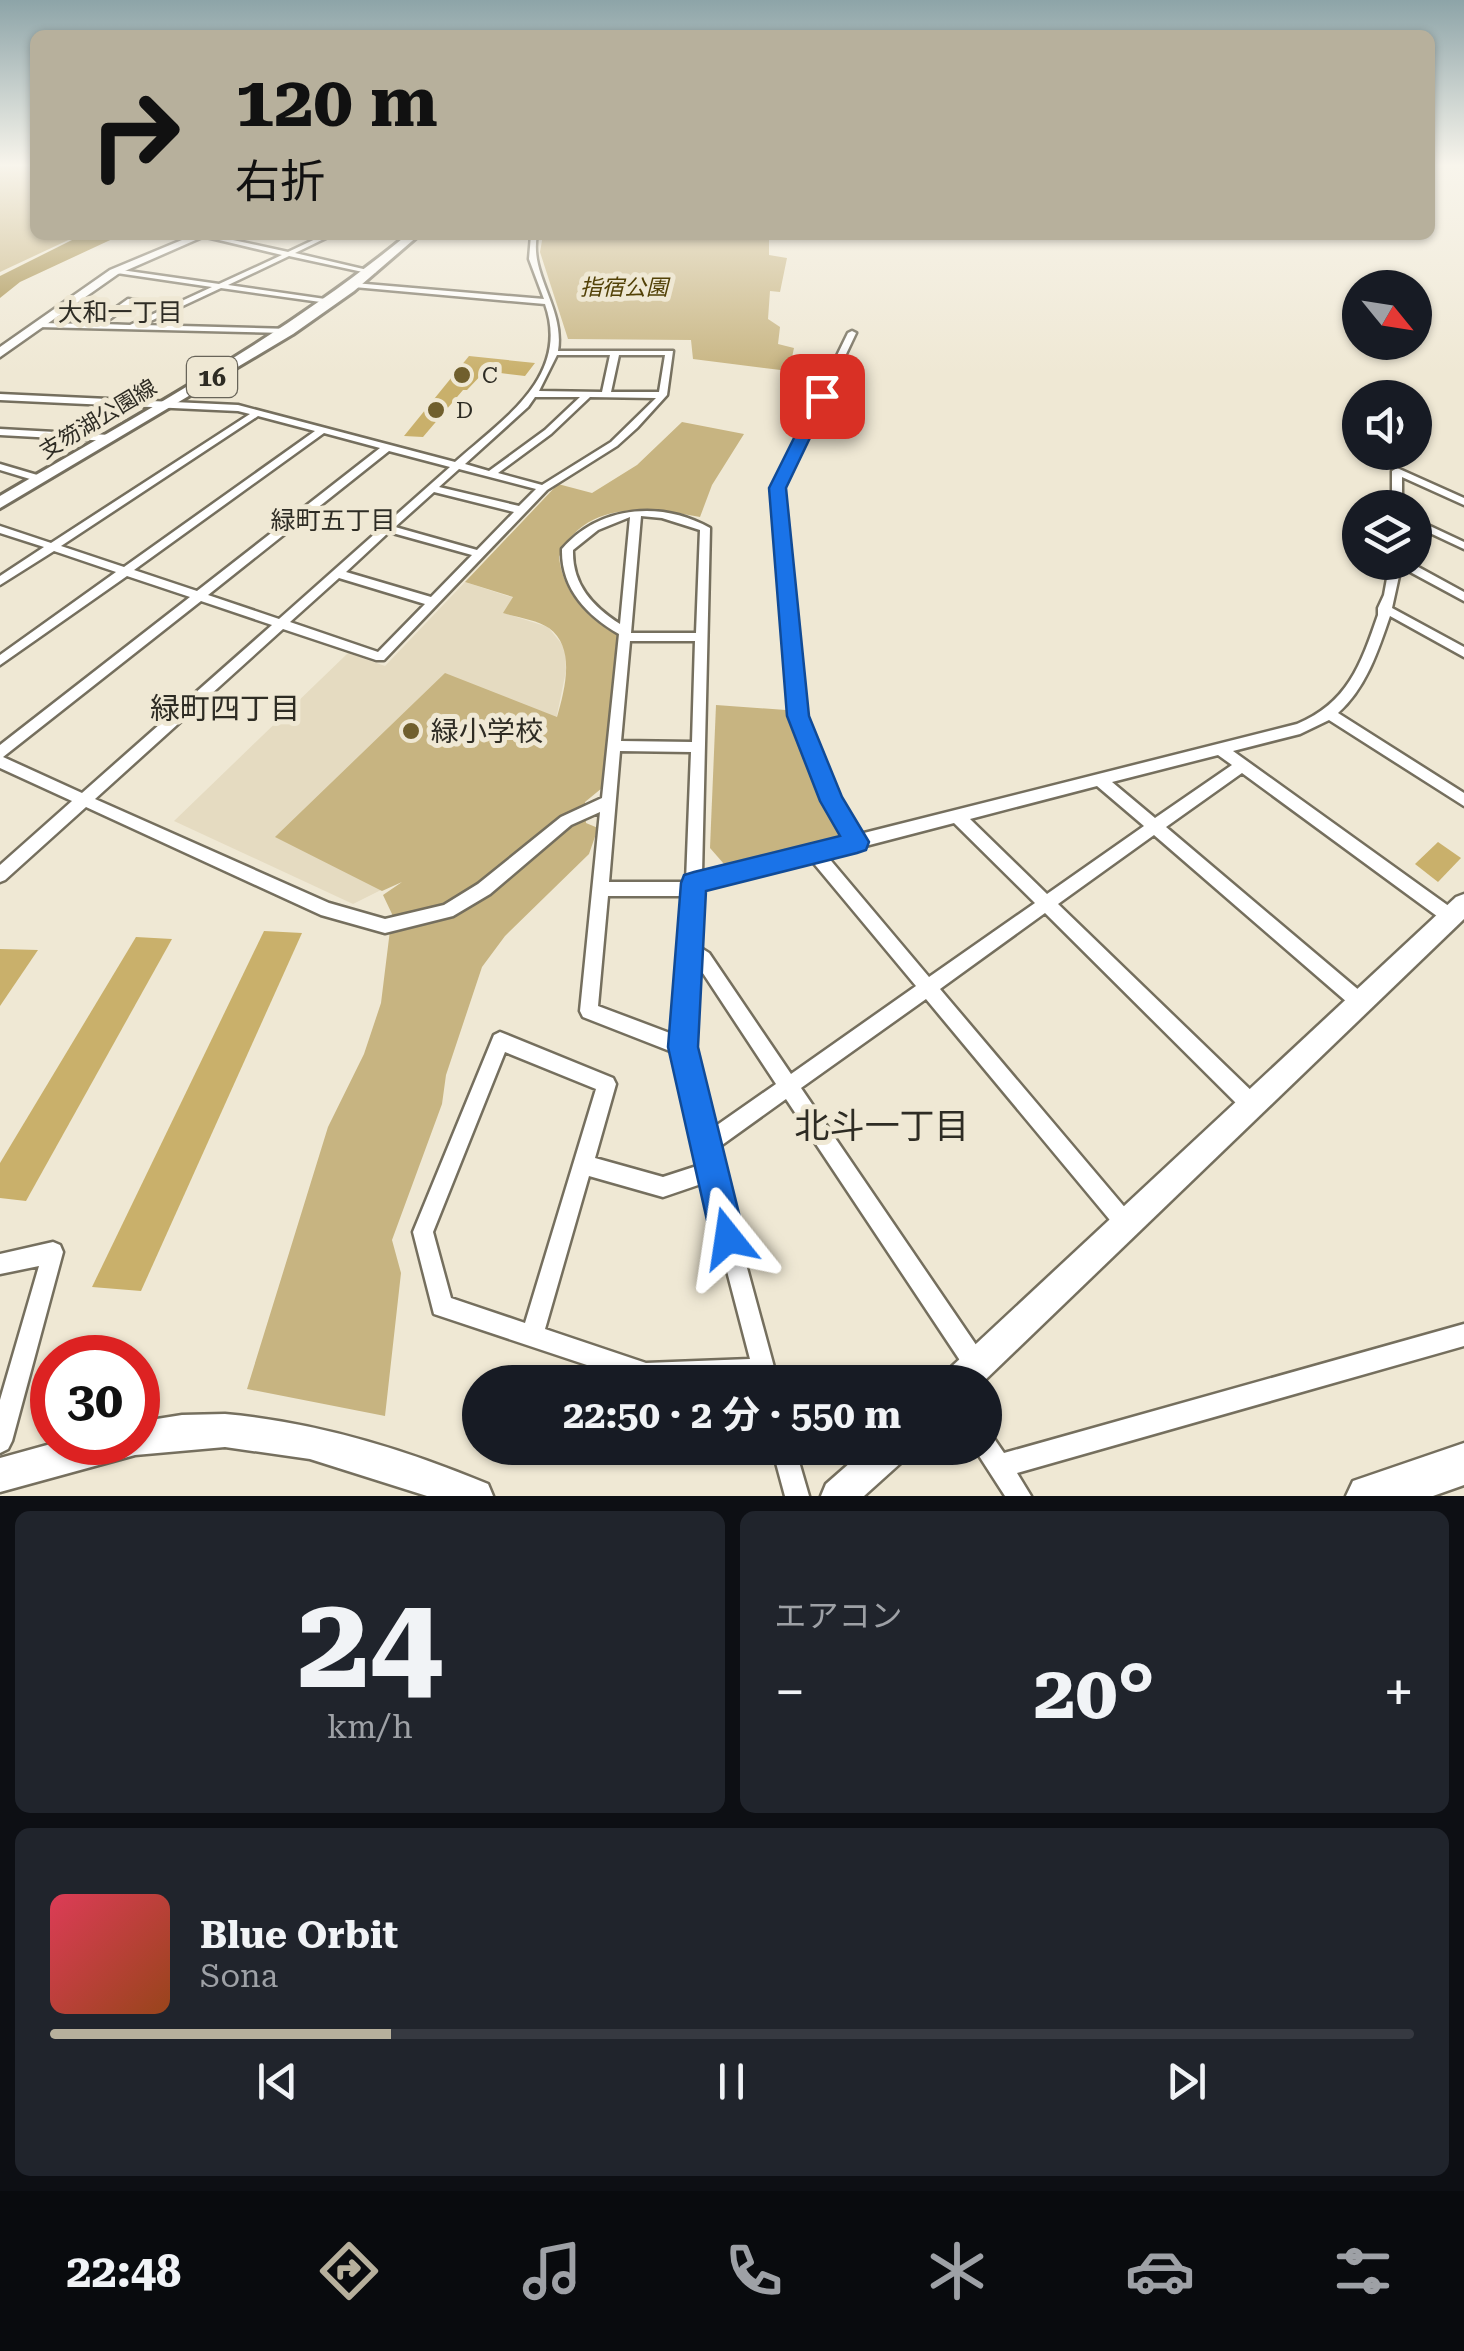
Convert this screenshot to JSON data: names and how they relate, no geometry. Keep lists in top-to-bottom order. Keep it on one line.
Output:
{"streets":{"main road":["16","支笏湖公園線"]},"districts":["大和一丁目","緑町五丁目","緑町四丁目","北斗一丁目"],"parks":["指宿公園"],"places":["C","D","緑小学校"],"north":"bottom right","page":{"turn":["120 m","右折"],"limit":"30","trip":"22:50 · 2 分 · 550 m","tile":[["24","km/h"],"エアコン"],"heat":["−","20°","+"],"song":["Blue Orbit","Sona"],"tabs":"22:48"}}
